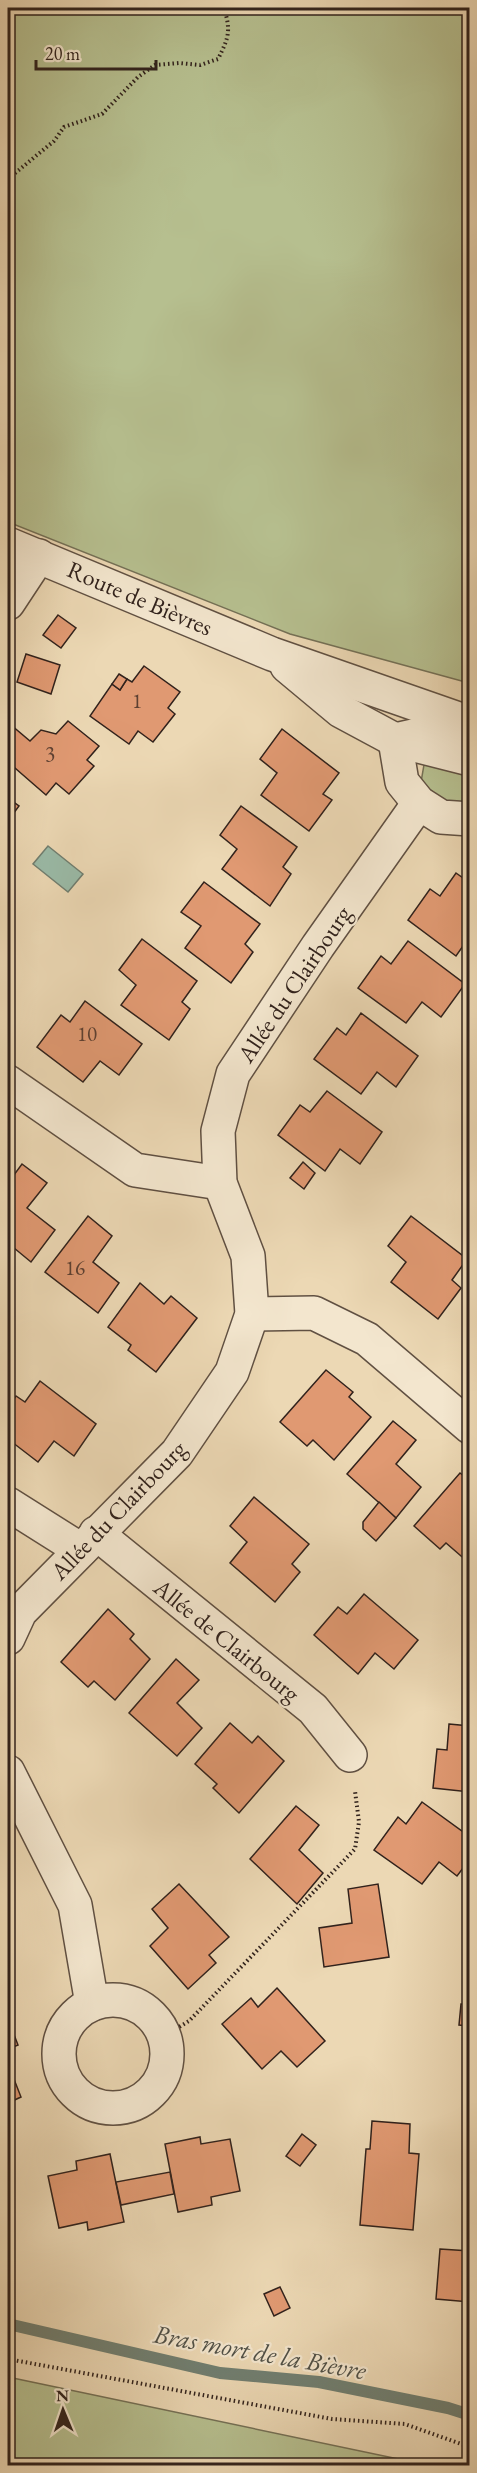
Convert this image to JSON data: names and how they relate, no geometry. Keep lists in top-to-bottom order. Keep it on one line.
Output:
{"streets":{"street":["Route de Bièvres","Allée du Clairbourg","Allée de Clairbourg"]},"crossings":[["Allée du Clairbourg","Allée de Clairbourg"]],"water":["Bras mort de la Bièvre"],"house_numbers":["1","3","10","16"],"scale_bar":"20 m","north":"top"}
